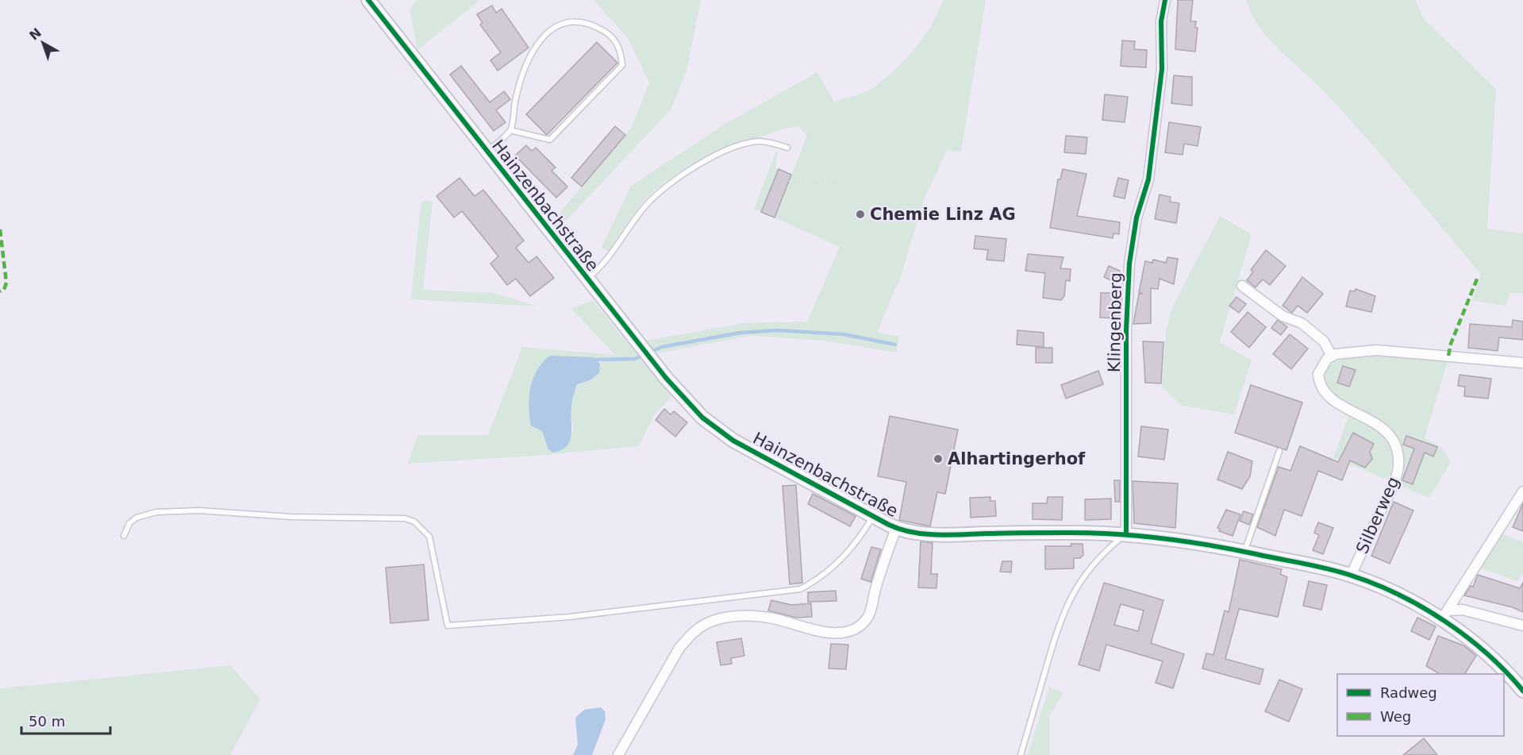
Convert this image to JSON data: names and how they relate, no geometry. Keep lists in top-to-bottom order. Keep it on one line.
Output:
{"streets":{"street":["Hainzenbachstraße","Klingenberg","Silberweg"]},"crossings":[["Hainzenbachstraße","Klingenberg"],["Hainzenbachstraße","Silberweg"]],"places":["Chemie Linz AG","Alhartingerhof"],"legend":["Radweg","Weg"],"scale_bar":"50 m","north":"top left"}
